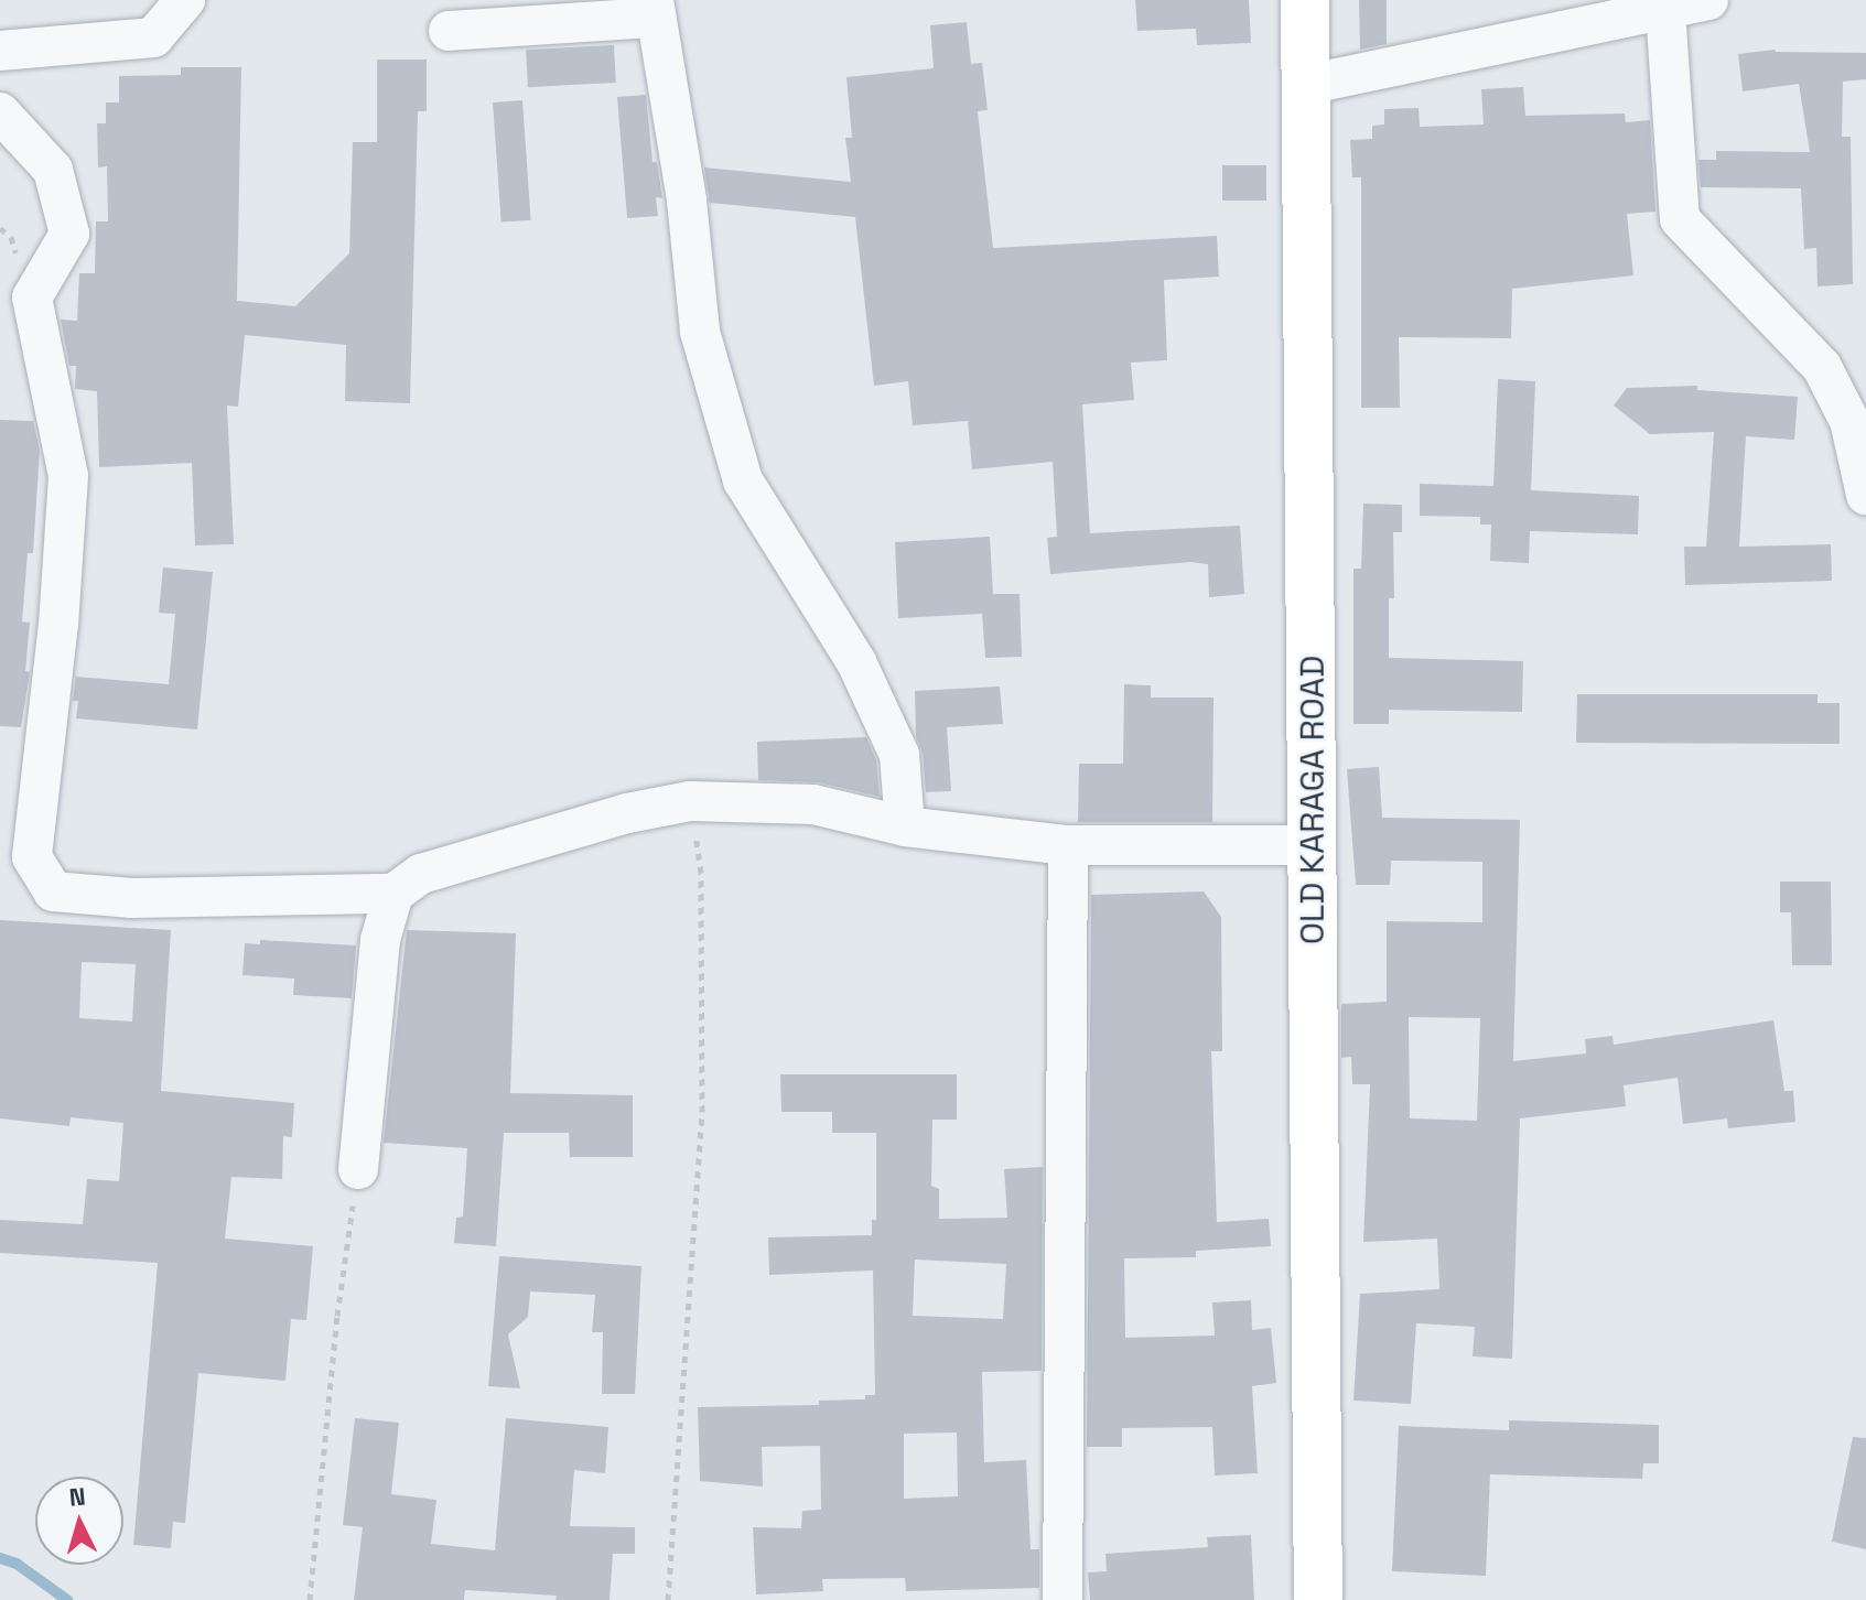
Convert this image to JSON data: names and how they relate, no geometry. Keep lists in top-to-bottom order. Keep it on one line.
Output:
{"streets":{"street":["OLD KARAGA ROAD"]},"north":"top"}
